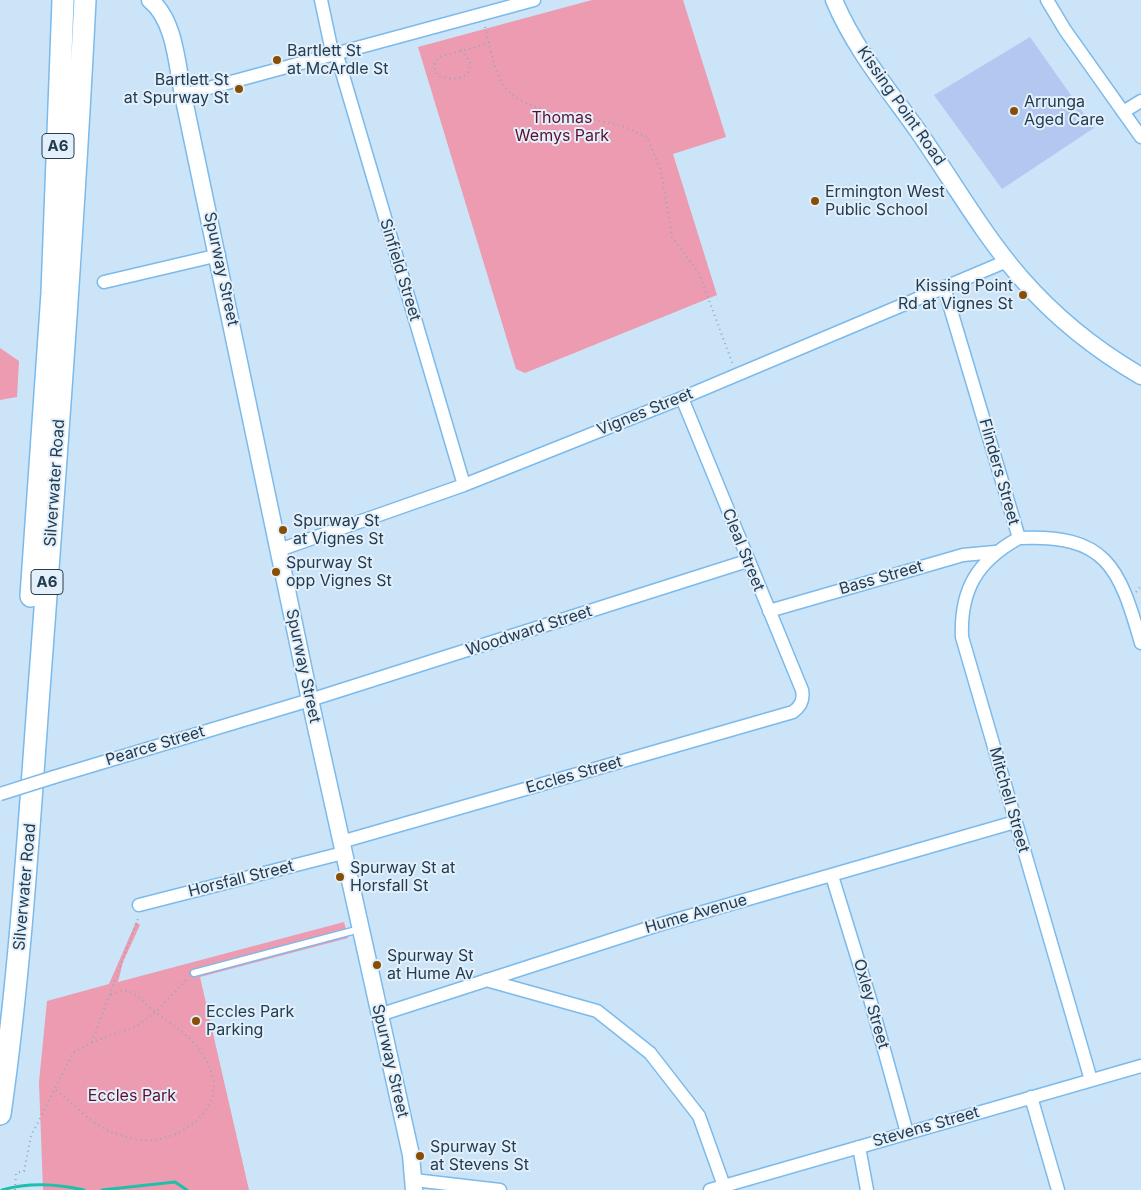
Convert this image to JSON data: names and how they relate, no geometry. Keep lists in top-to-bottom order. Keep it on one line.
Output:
{"streets":{"highway":["A6","Silverwater Road"],"street":["Kissing Point Road","Spurway Street","Sinfield Street","Vignes Street","Flinders Street","Cleal Street","Bass Street","Woodward Street","Pearce Street","Eccles Street","Mitchell Street","Horsfall Street","Hume Avenue","Oxley Street","Stevens Street"]},"crossings":[["Kissing Point Road","Vignes Street"],["Spurway Street","Vignes Street"],["Spurway Street","Woodward Street"],["Spurway Street","Pearce Street"],["Spurway Street","Eccles Street"],["Spurway Street","Horsfall Street"],["Spurway Street","Hume Avenue"],["Sinfield Street","Vignes Street"],["Vignes Street","Flinders Street"],["Vignes Street","Cleal Street"],["Flinders Street","Mitchell Street"],["Cleal Street","Bass Street"],["Cleal Street","Woodward Street"],["Cleal Street","Eccles Street"],["Bass Street","Mitchell Street"],["Woodward Street","Pearce Street"],["Eccles Street","Horsfall Street"],["Mitchell Street","Hume Avenue"],["Mitchell Street","Stevens Street"],["Hume Avenue","Oxley Street"],["Oxley Street","Stevens Street"]],"parks":["Thomas Wemys Park","Eccles Park"],"places":["Bartlett St at McArdle St","Bartlett St at Spurway St","Arrunga Aged Care","Ermington West Public School","Kissing Point Rd at Vignes St","Spurway St at Vignes St","Spurway St opp Vignes St","Spurway St at Horsfall St","Spurway St at Hume Av","Eccles Park Parking","Spurway St at Stevens St"]}
